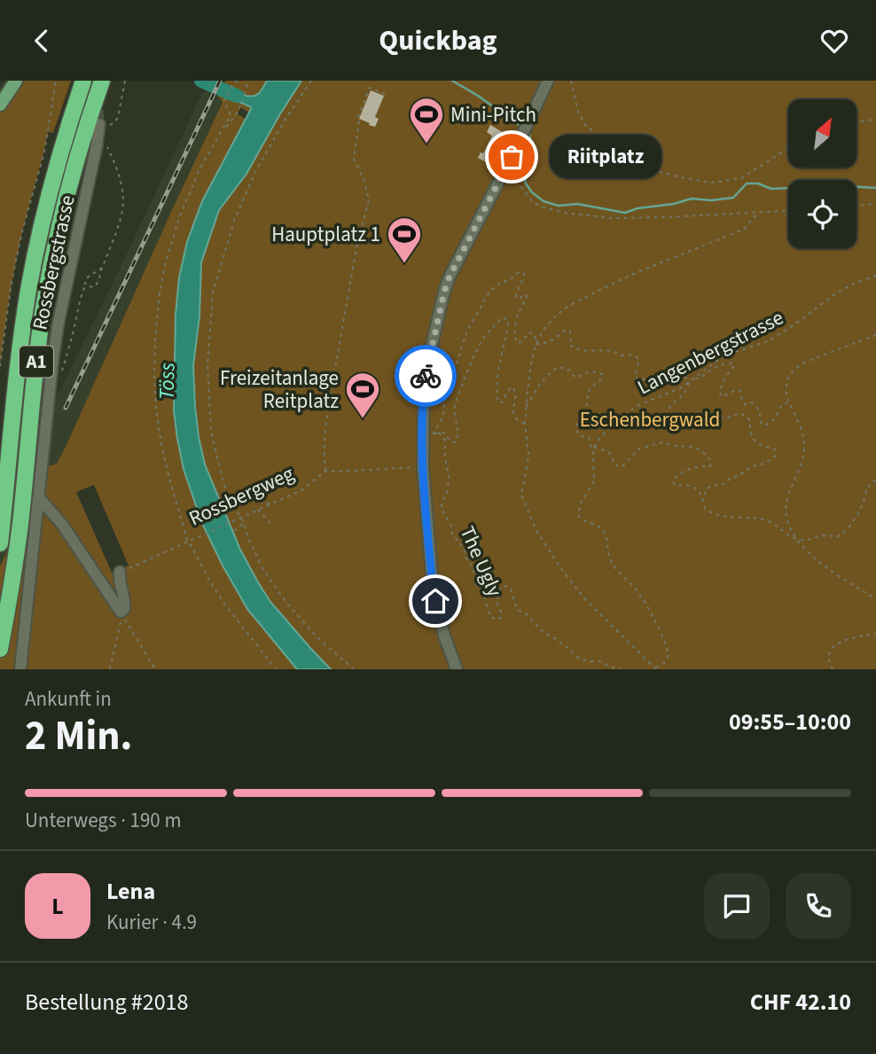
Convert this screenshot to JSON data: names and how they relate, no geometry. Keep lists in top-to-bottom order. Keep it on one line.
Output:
{"streets":{"highway":["A1"],"street":["Rossbergstrasse"],"path":["Langenbergstrasse","Rossbergweg","The Ugly"]},"water":["Töss"],"parks":["Eschenbergwald"],"places":{"sports":["Mini-Pitch","Hauptplatz 1","Freizeitanlage Reitplatz"],"other":["Riitplatz"]},"north":"top right","page":{"header":"Quickbag","bubble":"Riitplatz","heading":["2 Min.","Ankunft in","09:55–10:00"],"panel":["Lena","Kurier · 4.9","Bestellung #2018","CHF 42.10"],"bar":"Unterwegs · 190 m","round":"L"}}
